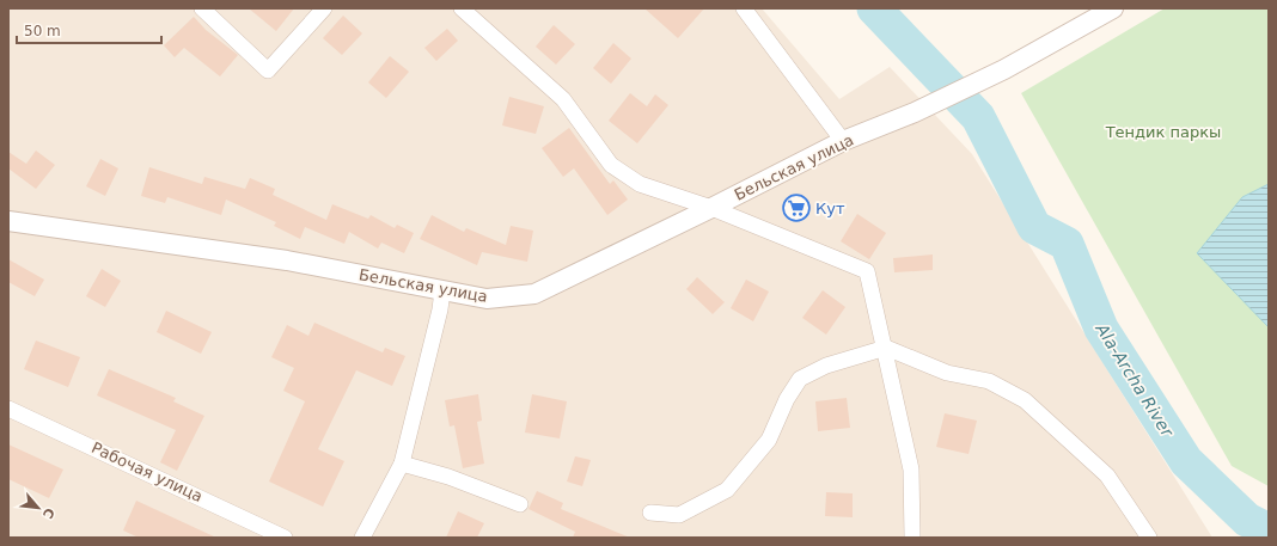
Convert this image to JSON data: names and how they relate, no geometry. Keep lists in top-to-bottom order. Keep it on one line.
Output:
{"streets":{"street":["Бельская улица","Рабочая улица"]},"water":["Ala-Archa River"],"parks":["Тендик паркы"],"places":{"supermarket":["Кут"]},"scale_bar":"50 m","north":"bottom right"}
